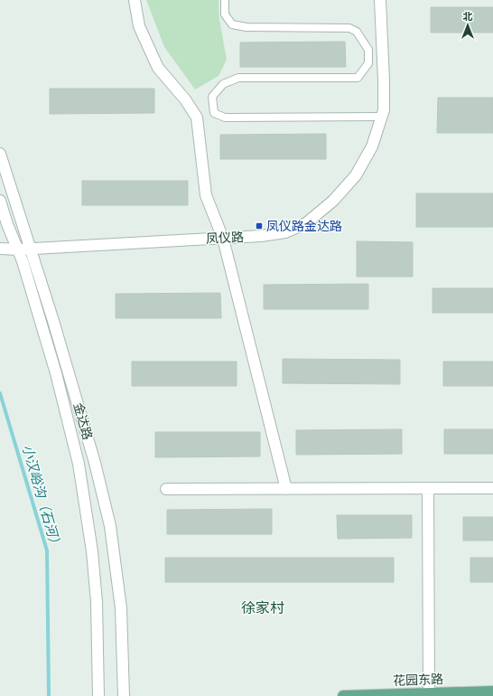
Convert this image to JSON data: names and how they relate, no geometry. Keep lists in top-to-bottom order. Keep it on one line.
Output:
{"streets":{"main road":["花园东路"],"street":["凤仪路","金达路"]},"crossings":[["凤仪路","金达路"]],"districts":["徐家村"],"water":["小汉峪沟（石河）"],"places":{"transit":["凤仪路金达路"]},"north":"top"}
